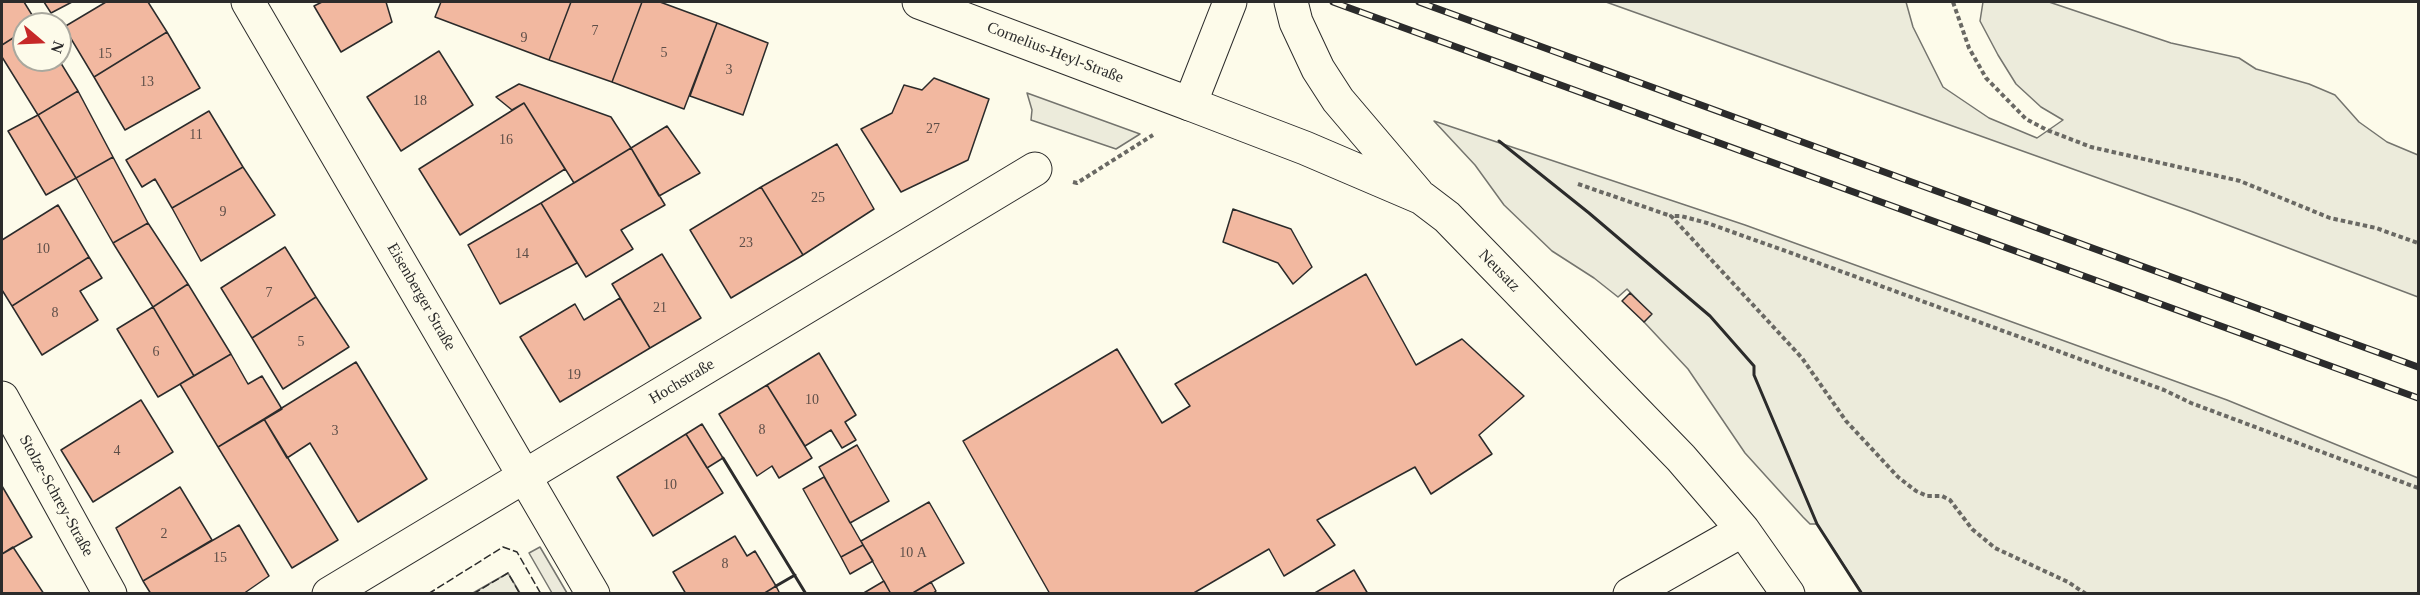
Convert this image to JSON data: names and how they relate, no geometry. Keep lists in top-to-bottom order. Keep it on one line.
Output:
{"streets":{"street":["Cornelius-Heyl-Straße","Neusatz","Eisenberger Straße","Hochstraße","Stolze-Schrey-Straße"]},"crossings":[["Cornelius-Heyl-Straße","Neusatz"],["Eisenberger Straße","Hochstraße"]],"house_numbers":["7","9","5","15","3","13","18","27","11","16","25","9","23","10","14","7","21","8","5","6","19","10","8","3","4","10","2","10 A","15","8"],"north":"right"}
